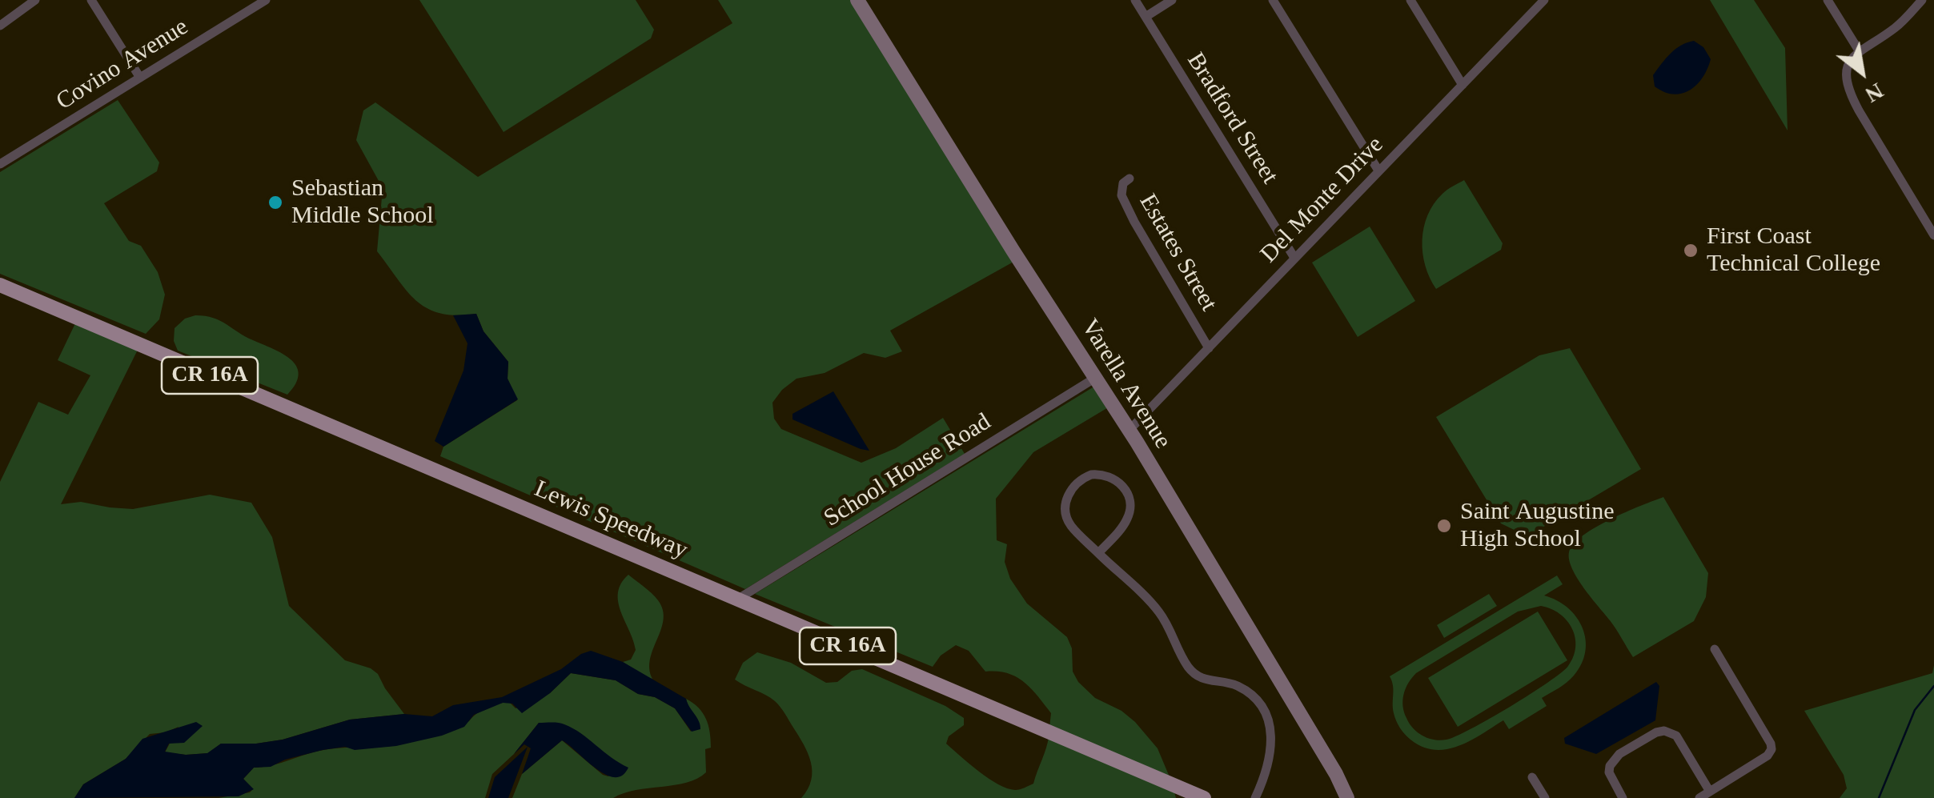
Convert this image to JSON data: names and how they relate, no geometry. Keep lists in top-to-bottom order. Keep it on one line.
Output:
{"streets":{"main road":["CR 16A","Lewis Speedway"],"street":["Covino Avenue","Bradford Street","Del Monte Drive","Estates Street","Varella Avenue","School House Road"]},"crossings":[["Bradford Street","Del Monte Drive"],["Del Monte Drive","Estates Street"],["Del Monte Drive","Varella Avenue"],["Varella Avenue","School House Road"],["School House Road","Lewis Speedway"]],"places":["Sebastian Middle School","First Coast Technical College","Saint Augustine High School"],"north":"bottom right"}
